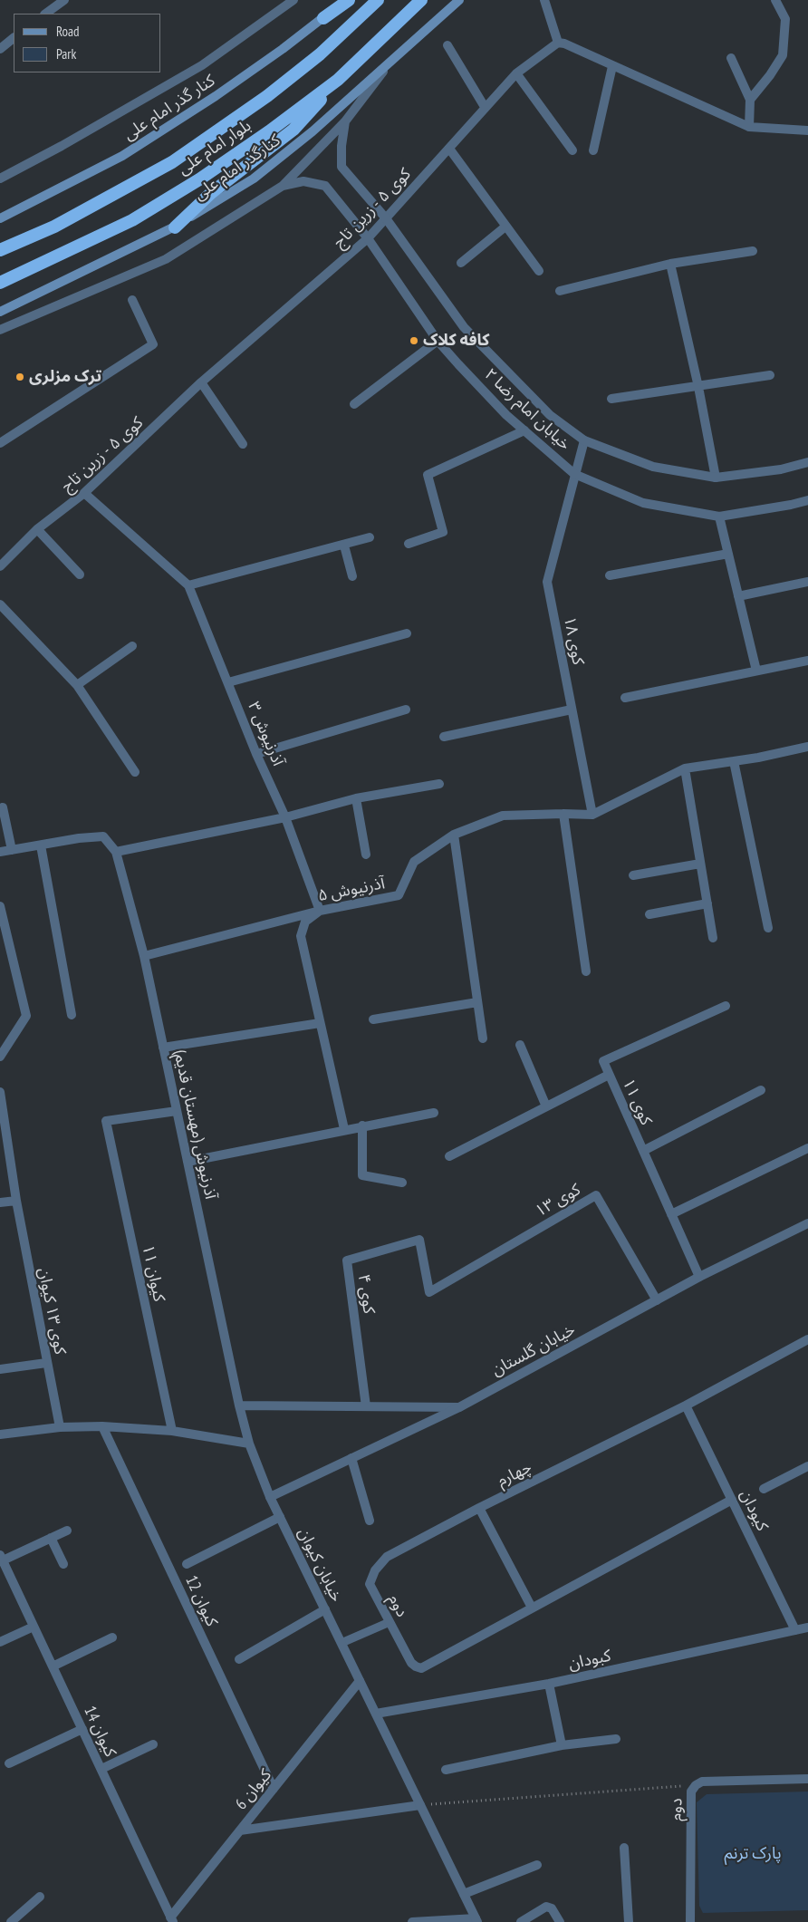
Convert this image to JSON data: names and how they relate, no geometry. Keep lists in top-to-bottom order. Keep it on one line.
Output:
{"streets":{"highway":["بلوار امام علی"],"main road":["کنار گذر امام علی","کنارگذر امام علی"],"street":["کوی ۵ - زرین تاج","خیابان امام رضا ۲","کوی ۱۸","آذرنیوش ۳","آذرنیوش ۵","کوی ۱۱","آذرنیوش (مهستان قدیم)","کوی ۱۳","کیوان ۱۱","کوی ۴","کوی ۱۳ کیوان","خیابان گلستان","چهارم","کیودان","خیابان کیوان","کیوان 12","دوم","کبودان","کیوان 14","کیوان 6"]},"crossings":[["کوی ۵ - زرین تاج","خیابان امام رضا ۲"],["کوی ۵ - زرین تاج","آذرنیوش ۳"],["خیابان امام رضا ۲","کوی ۱۸"],["کوی ۱۸","آذرنیوش ۵"],["آذرنیوش ۳","آذرنیوش ۵"],["آذرنیوش ۵","آذرنیوش (مهستان قدیم)"],["کوی ۱۱","خیابان گلستان"],["آذرنیوش (مهستان قدیم)","کیوان ۱۱"],["آذرنیوش (مهستان قدیم)","خیابان کیوان"],["کوی ۱۳","کوی ۴"],["کوی ۱۳","خیابان گلستان"],["خیابان گلستان","خیابان کیوان"],["چهارم","کیودان"],["چهارم","دوم"],["کیودان","دوم"],["کیودان","کبودان"],["خیابان کیوان","کبودان"],["خیابان کیوان","کیوان 6"],["کیوان 12","کیوان 6"],["کیوان 14","کیوان 6"]],"parks":["پارک ترنم"],"places":["کافه کلاک","ترک مزلری"],"legend":["Road","Park"]}
